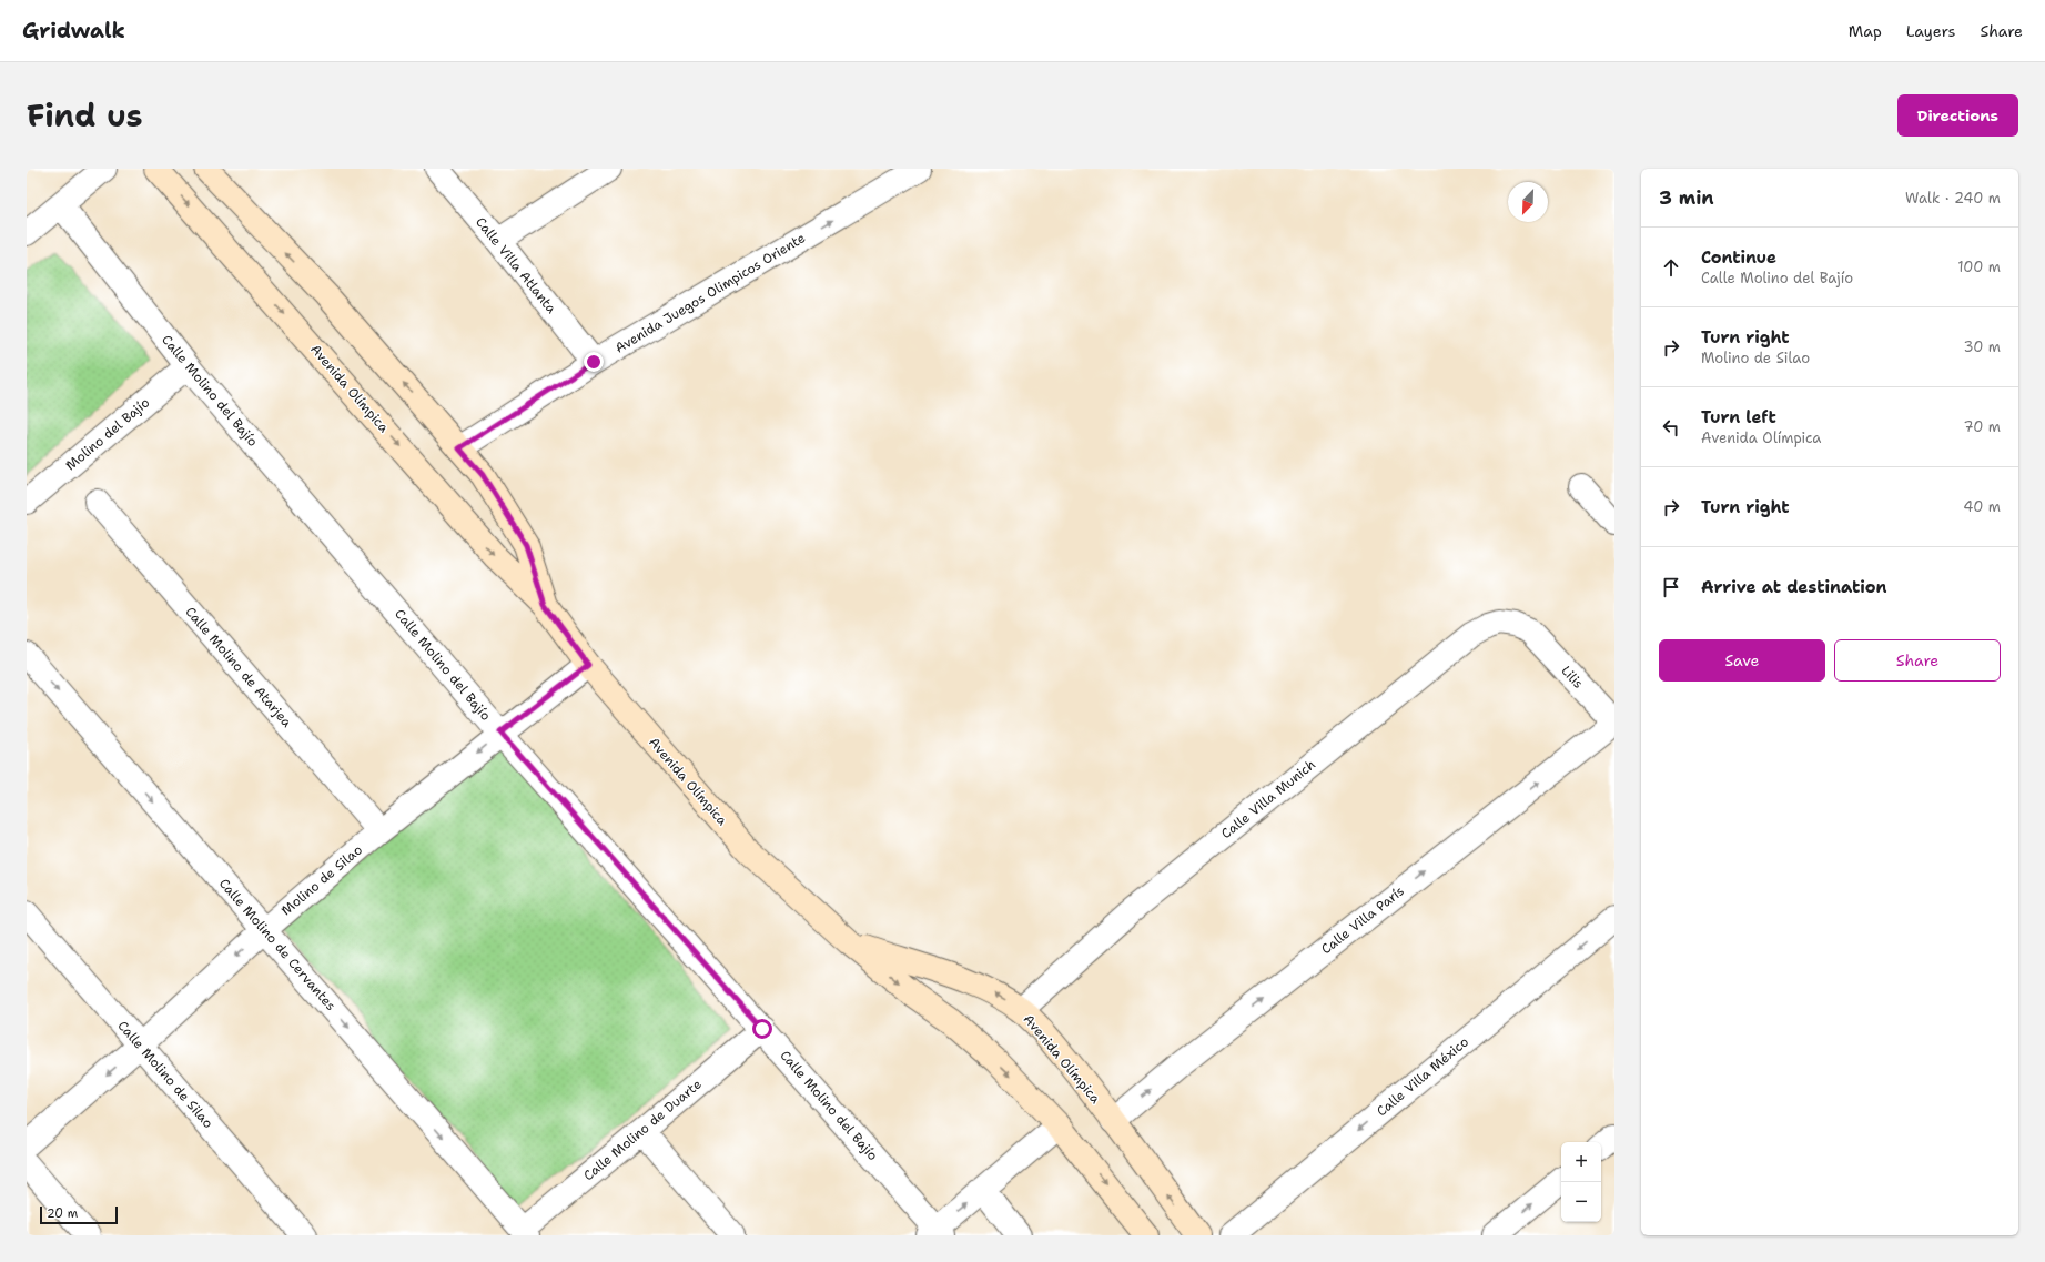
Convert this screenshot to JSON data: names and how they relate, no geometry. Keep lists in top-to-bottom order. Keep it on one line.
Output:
{"streets":{"street":["Calle Villa Atlanta","Avenida Juegos Olimpicos Oriente","Avenida Olímpica","Calle Molino del Bajío","Molino del Bajío","Calle Molino de Atarjea","Lilis","Calle Villa Munich","Molino de Silao","Calle Villa París","Calle Molino de Cervantes","Calle Molino de Silao","Calle Villa México","Calle Molino de Duarte"]},"crossings":[["Calle Villa Atlanta","Avenida Juegos Olimpicos Oriente"],["Avenida Juegos Olimpicos Oriente","Avenida Olímpica"],["Avenida Olímpica","Calle Villa Munich"],["Avenida Olímpica","Molino de Silao"],["Avenida Olímpica","Calle Villa París"],["Calle Molino del Bajío","Molino del Bajío"],["Calle Molino del Bajío","Molino de Silao"],["Calle Molino del Bajío","Calle Molino de Duarte"],["Calle Molino de Atarjea","Molino de Silao"],["Lilis","Calle Villa Munich"],["Lilis","Calle Villa París"],["Molino de Silao","Calle Molino de Cervantes"],["Molino de Silao","Calle Molino de Silao"],["Calle Molino de Cervantes","Calle Molino de Duarte"]],"one_way":["Avenida Juegos Olimpicos Oriente","Molino de Silao","Calle Villa París","Calle Molino de Cervantes","Calle Villa México"],"scale_bar":"20 m","north":"bottom left","page":{"header":"Gridwalk","nav":["Map","Layers","Share"],"title":"Find us","buttons":["Directions",["Save","Share"]],"heading":["3 min","Walk · 240 m"],"list":[["Continue","Calle Molino del Bajío","100 m"],["Turn right","Molino de Silao","30 m"],["Turn left","Avenida Olímpica","70 m"],["Turn right","40 m"],"Arrive at destination"],"map_buttons":["+","−"],"scale":"20 m"}}
